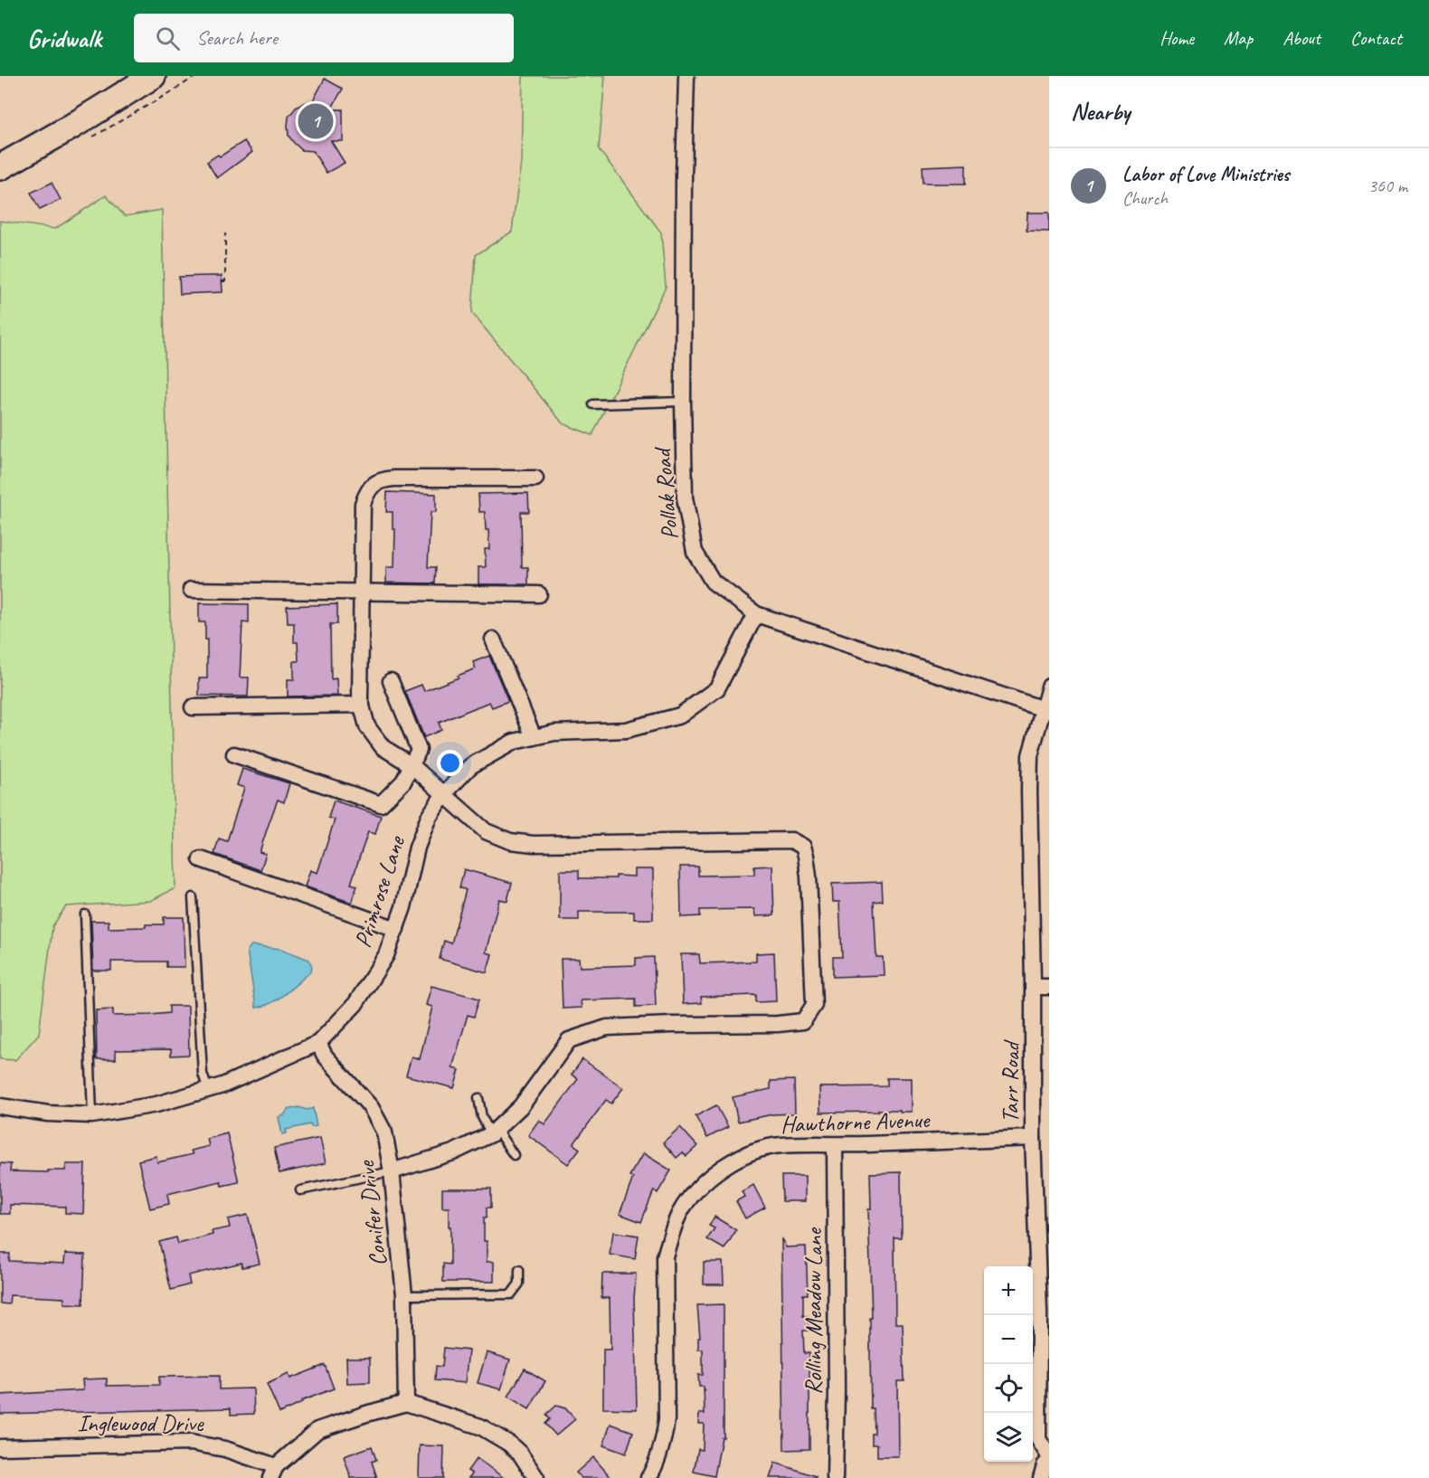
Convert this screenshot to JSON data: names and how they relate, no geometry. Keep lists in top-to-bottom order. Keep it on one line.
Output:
{"streets":{"street":["Pollak Road","Primrose Lane","Tarr Road","Hawthorne Avenue","Conifer Drive","Rolling Meadow Lane","Inglewood Drive"]},"crossings":[["Pollak Road","Primrose Lane"],["Pollak Road","Tarr Road"],["Primrose Lane","Conifer Drive"],["Tarr Road","Hawthorne Avenue"],["Hawthorne Avenue","Rolling Meadow Lane"]],"page":{"header":"Gridwalk","search":"Search here","nav":["Home","Map","About","Contact"],"heading":"Nearby","pins":"1","list":[{"mark":"1","name":"Labor of Love Ministries","note":"Church","value":"360 m"}],"map_buttons":["+","−"]}}
